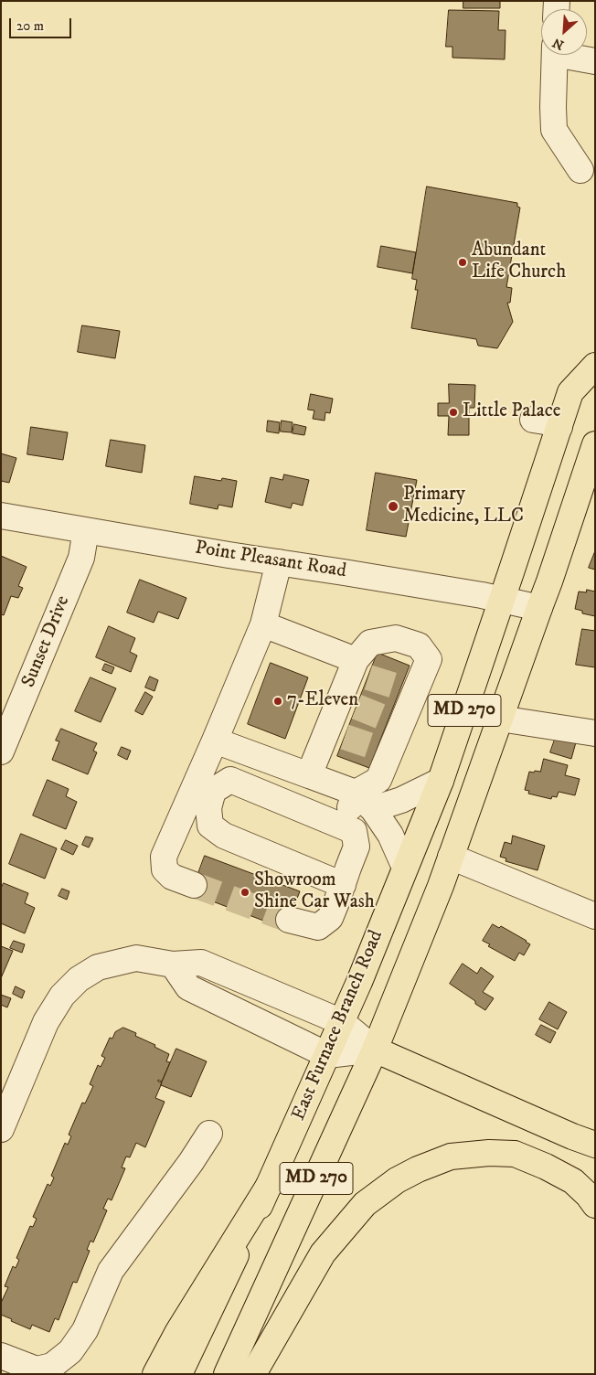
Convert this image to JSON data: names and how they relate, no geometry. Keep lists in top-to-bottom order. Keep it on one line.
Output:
{"streets":{"main road":["MD 270","East Furnace Branch Road"],"street":["Point Pleasant Road","Sunset Drive"]},"crossings":[["Point Pleasant Road","Sunset Drive"],["Point Pleasant Road","MD 270"],["Point Pleasant Road","East Furnace Branch Road"]],"places":["Abundant Life Church","Little Palace","Primary Medicine, LLC","7-Eleven","Showroom Shine Car Wash"],"scale_bar":"20 m","north":"bottom left"}
